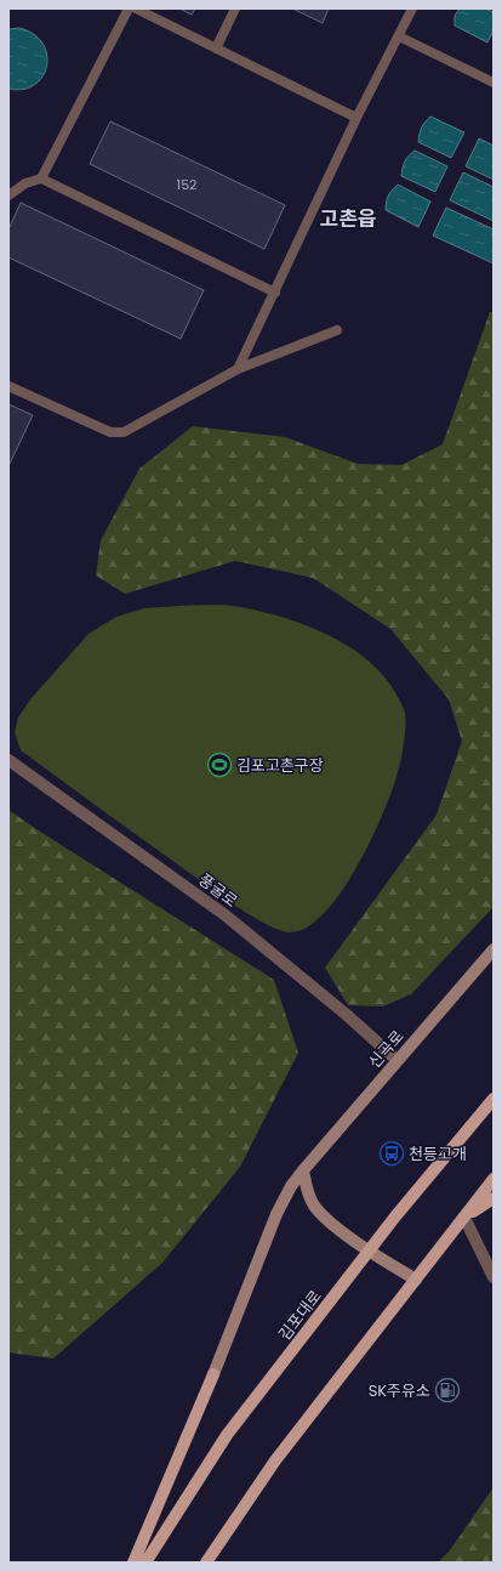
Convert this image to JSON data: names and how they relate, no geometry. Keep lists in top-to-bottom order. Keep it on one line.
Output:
{"streets":{"main road":["김포대로"],"street":["풍굴로","신곡로"]},"crossings":[["풍굴로","신곡로"]],"districts":["고촌읍"],"places":{"sports":["김포고촌구장"],"bus stop":["천등고개"],"fuel station":["SK주유소"]},"house_numbers":["152"]}
